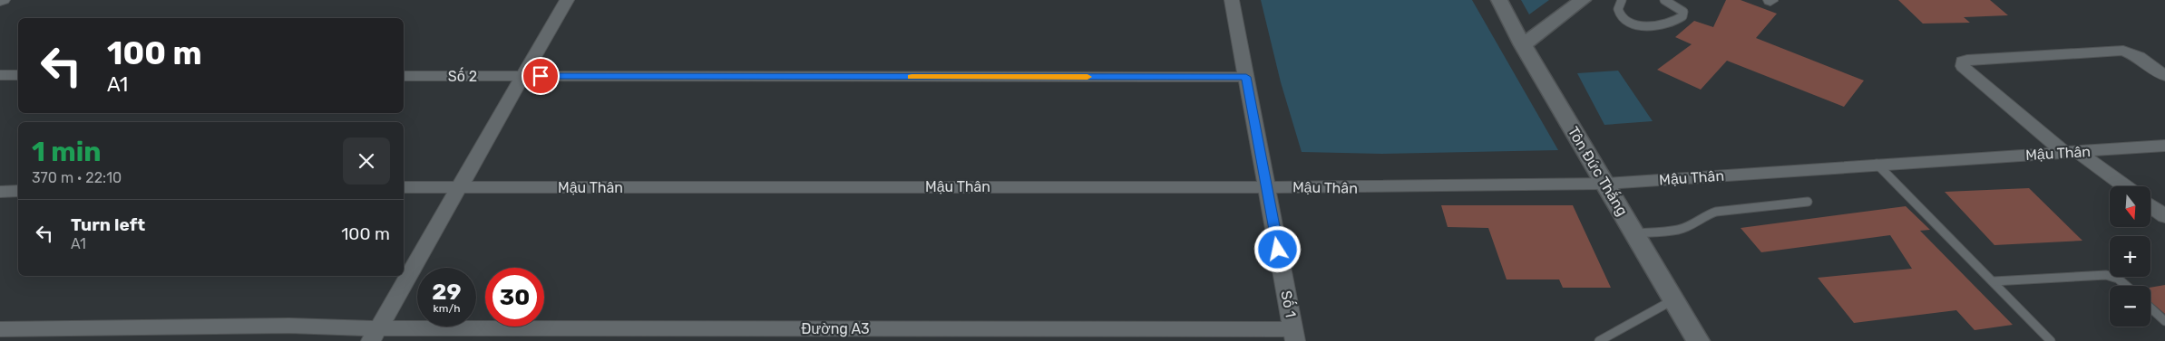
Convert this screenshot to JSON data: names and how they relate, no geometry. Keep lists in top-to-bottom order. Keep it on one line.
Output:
{"streets":{"street":["Số 2","Mậu Thân","Tôn Đức Thắng","Số 1","Đường A3"]},"crossings":[["Số 2","Số 1"],["Mậu Thân","Tôn Đức Thắng"],["Mậu Thân","Số 1"],["Số 1","Đường A3"]],"north":"bottom","page":{"turn":["100 m","A1"],"heading":["1 min","370 m · 22:10"],"map_buttons":["+","−"],"list":[{"name":"Turn left","note":"A1","value":"100 m"}],"speed":"29 km/h","limit":"30"}}
